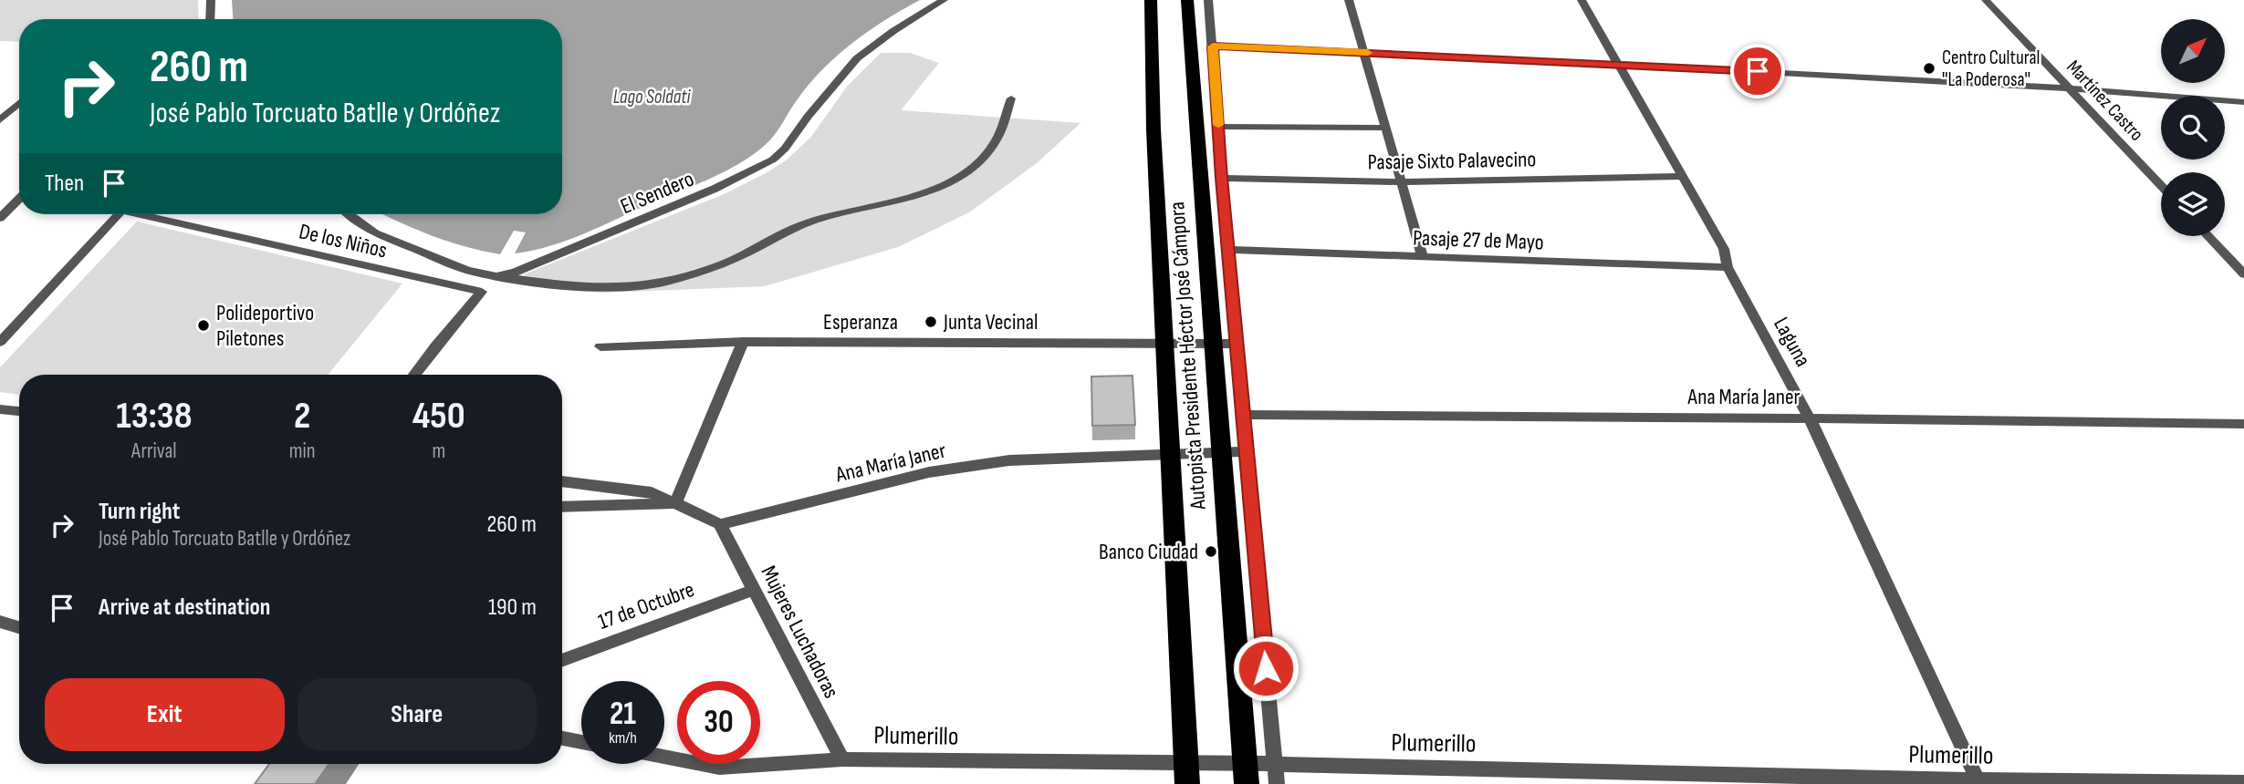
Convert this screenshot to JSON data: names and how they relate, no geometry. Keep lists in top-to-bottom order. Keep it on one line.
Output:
{"streets":{"highway":["Autopista Presidente Héctor José Cámpora"],"street":["Martínez Castro","Pasaje Sixto Palavecino","El Sendero","Pasaje 27 de Mayo","De los Niños","Esperanza","Laguna","Ana María Janer","17 de Octubre","Mujeres Luchadoras","Plumerillo"]},"crossings":[["Pasaje Sixto Palavecino","Laguna"],["Pasaje 27 de Mayo","Laguna"],["Laguna","Ana María Janer"],["Laguna","Plumerillo"],["Ana María Janer","Mujeres Luchadoras"],["17 de Octubre","Mujeres Luchadoras"],["Mujeres Luchadoras","Plumerillo"]],"water":["Lago Soldati"],"places":["Centro Cultural ''La Poderosa''","Junta Vecinal","Polideportivo Piletones","Banco Ciudad"],"north":"top right","page":{"turn":["260 m","José Pablo Torcuato Batlle y Ordóñez"],"then":"Then","eta":["13:38","Arrival","2","min","450","m"],"list":[{"name":"Turn right","note":"José Pablo Torcuato Batlle y Ordóñez","value":"260 m"},{"name":"Arrive at destination","value":"190 m"}],"buttons":["Exit","Share"],"speed":"21 km/h","limit":"30"}}
